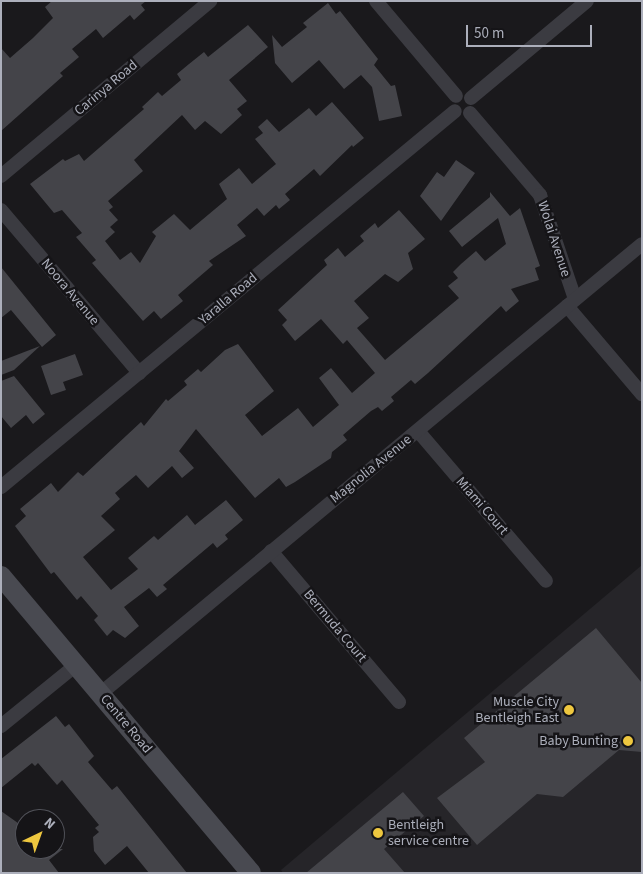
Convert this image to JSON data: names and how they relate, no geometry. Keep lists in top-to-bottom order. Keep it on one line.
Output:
{"streets":{"main road":["Centre Road"],"street":["Carinya Road","Wolai Avenue","Noora Avenue","Yaralla Road","Magnolia Avenue","Miami Court","Bermuda Court"]},"crossings":[["Wolai Avenue","Yaralla Road"],["Wolai Avenue","Magnolia Avenue"],["Noora Avenue","Yaralla Road"],["Magnolia Avenue","Miami Court"],["Magnolia Avenue","Bermuda Court"],["Magnolia Avenue","Centre Road"]],"places":["Muscle City Bentleigh East","Baby Bunting","Bentleigh service centre"],"scale_bar":"50 m","north":"top right"}
